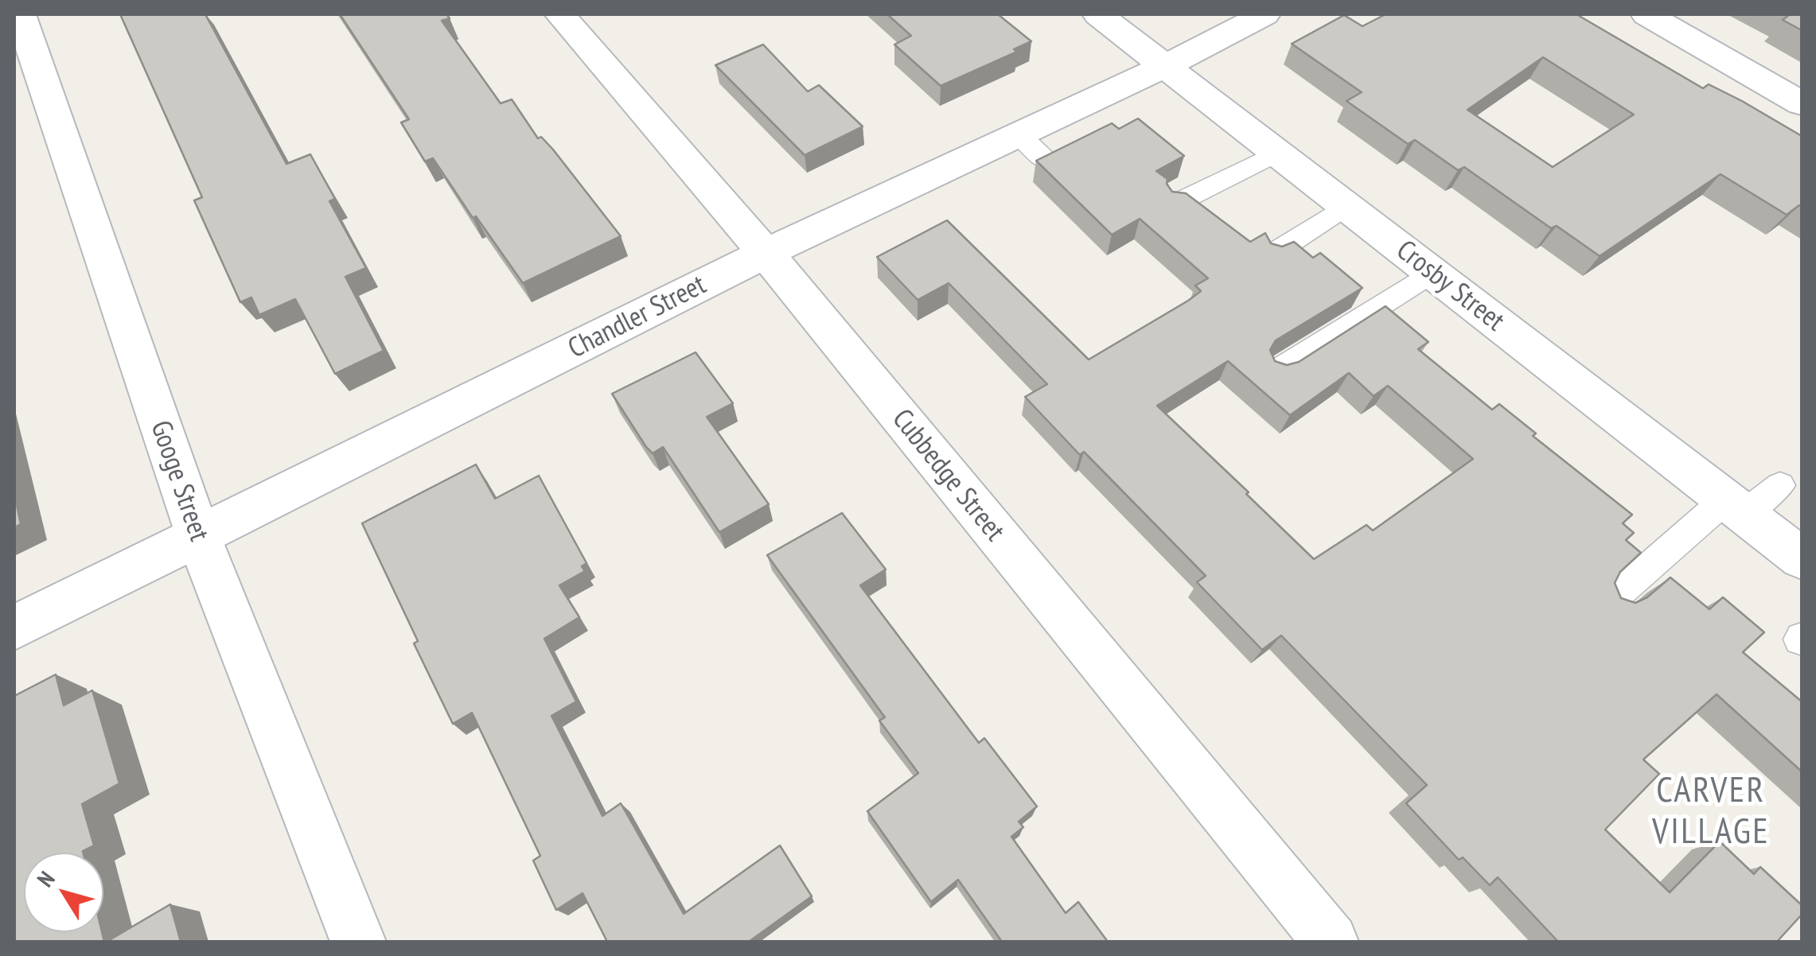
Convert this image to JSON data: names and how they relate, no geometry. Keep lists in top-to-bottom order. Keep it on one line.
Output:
{"streets":{"street":["Crosby Street","Chandler Street","Cubbedge Street","Googe Street"]},"crossings":[["Crosby Street","Chandler Street"],["Chandler Street","Cubbedge Street"],["Chandler Street","Googe Street"]],"districts":["CARVER VILLAGE"],"north":"top left"}
